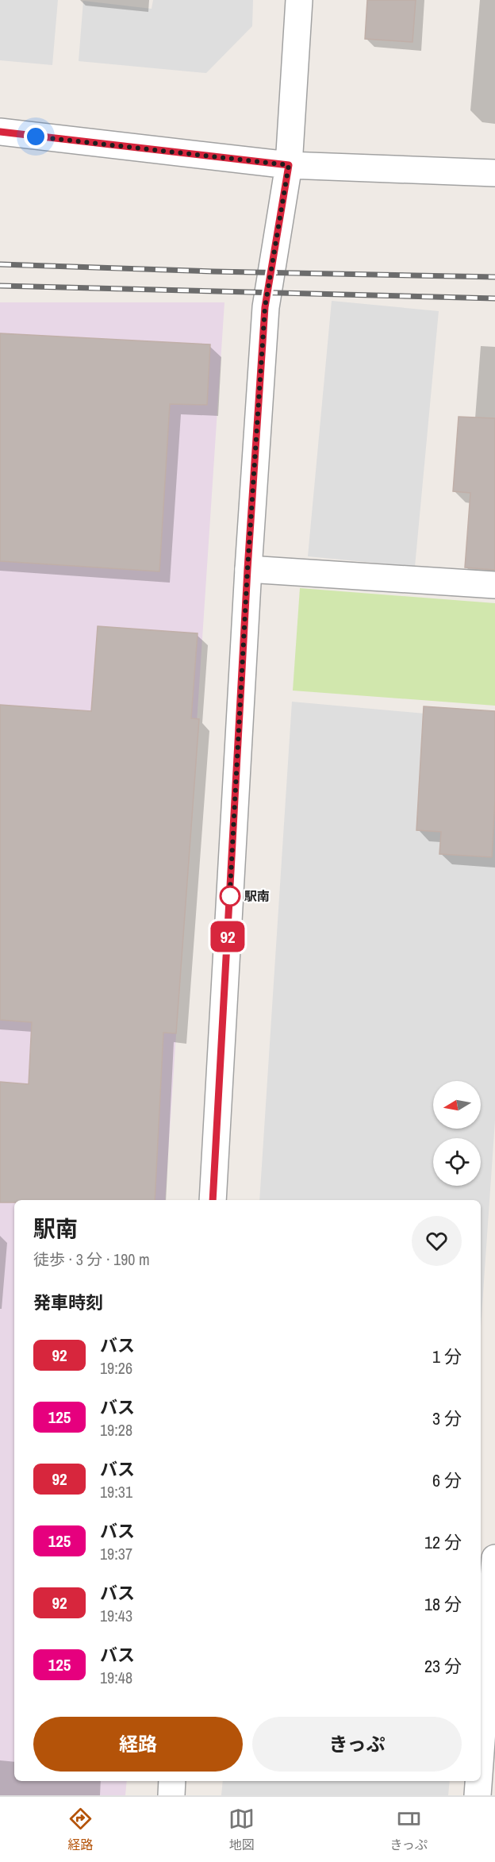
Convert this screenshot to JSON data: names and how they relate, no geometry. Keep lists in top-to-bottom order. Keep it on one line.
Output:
{"places":["駅南"],"lines":["bus line 92"],"north":"left","page":{"on_map":"92","heading":[["駅南","徒歩 · 3 分 · 190 m"],"発車時刻"],"list":[{"mark":"92","name":"バス","note":"19:26","value":"1 分"},{"mark":"125","name":"バス","note":"19:28","value":"3 分"},{"mark":"92","name":"バス","note":"19:31","value":"6 分"},{"mark":"125","name":"バス","note":"19:37","value":"12 分"},{"mark":"92","name":"バス","note":"19:43","value":"18 分"},{"mark":"125","name":"バス","note":"19:48","value":"23 分"}],"buttons":["経路","きっぷ"],"tabs":["経路","地図","きっぷ"]}}
